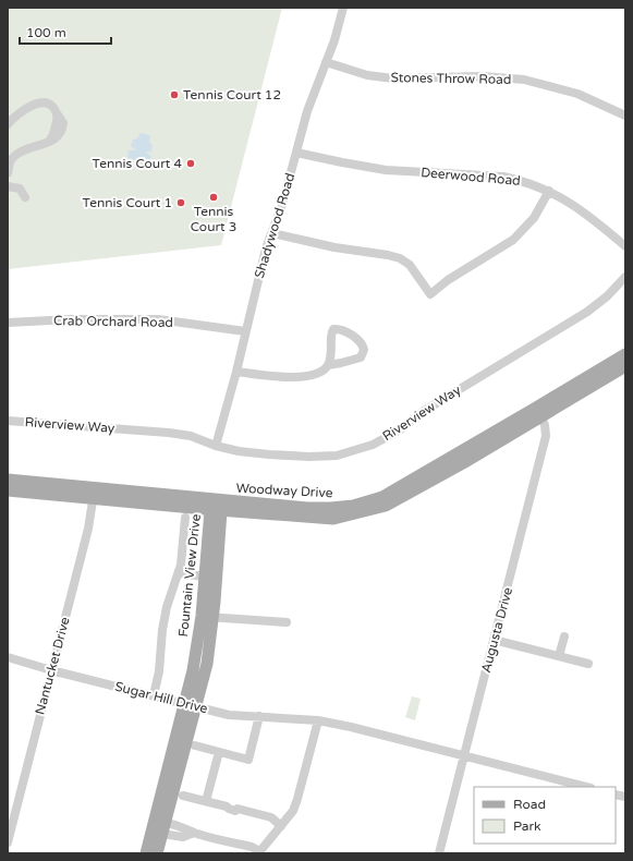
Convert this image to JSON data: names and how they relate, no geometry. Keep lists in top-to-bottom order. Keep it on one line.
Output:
{"streets":{"main road":["Woodway Drive","Fountain View Drive"],"street":["Stones Throw Road","Deerwood Road","Shadywood Road","Crab Orchard Road","Riverview Way","Augusta Drive","Nantucket Drive","Sugar Hill Drive"]},"crossings":[["Stones Throw Road","Shadywood Road"],["Deerwood Road","Shadywood Road"],["Shadywood Road","Crab Orchard Road"],["Shadywood Road","Riverview Way"],["Woodway Drive","Fountain View Drive"],["Woodway Drive","Augusta Drive"],["Woodway Drive","Nantucket Drive"],["Fountain View Drive","Sugar Hill Drive"],["Augusta Drive","Sugar Hill Drive"],["Nantucket Drive","Sugar Hill Drive"]],"places":["Tennis Court 12","Tennis Court 4","Tennis Court 3","Tennis Court 1"],"legend":["Road","Park"],"scale_bar":"100 m"}
